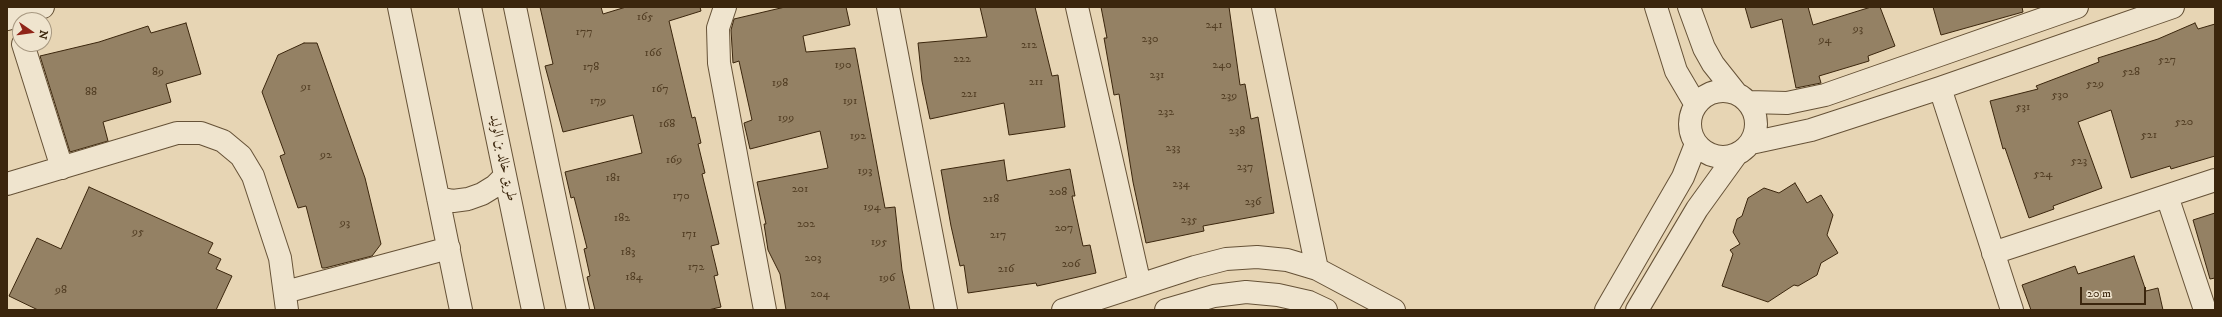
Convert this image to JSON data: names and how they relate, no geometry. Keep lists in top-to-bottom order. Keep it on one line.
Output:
{"streets":{"street":["طريق خالد بن الوليد"]},"house_numbers":["165","241","93","177","230","94","212","166","222","527","190","240","178","89","528","231","211","198","529","91","167","88","221","530","239","179","191","531","232","199","520","168","238","521","192","233","92","169","523","237","193","524","181","234","201","208","170","218","236","194","182","235","93","202","207","95","171","217","195","183","203","206","172","216","184","196","98","204"],"scale_bar":"20 m","north":"right"}
